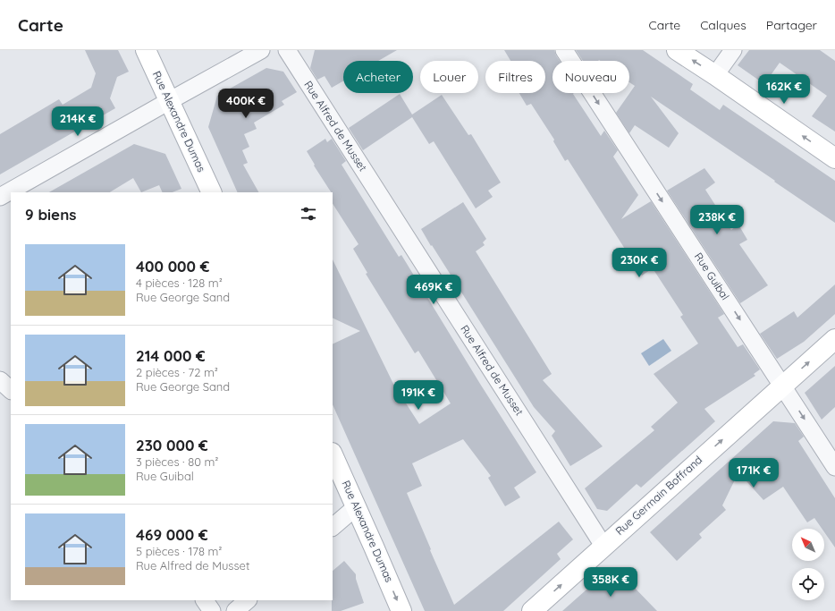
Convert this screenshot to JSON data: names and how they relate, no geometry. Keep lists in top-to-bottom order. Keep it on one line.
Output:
{"streets":{"main road":["Rue Alexandre Dumas","Rue Germain Boffrand"],"street":["Rue Alfred de Musset","Rue Guibal"]},"crossings":[["Rue Alfred de Musset","Rue Germain Boffrand"],["Rue Guibal","Rue Germain Boffrand"]],"one_way":["Rue Guibal","Rue Germain Boffrand"],"north":"top left","page":{"header":"Carte","nav":["Carte","Calques","Partager"],"chip":["Acheter","Louer","Filtres","Nouveau"],"price":["162K €","400K €","214K €","238K €","230K €","469K €","191K €","171K €","358K €"],"heading":"9 biens","list":[{"name":"400 000 €","note":"4 pièces · 128 m² · Rue George Sand"},{"name":"214 000 €","note":"2 pièces · 72 m² · Rue George Sand"},{"name":"230 000 €","note":"3 pièces · 80 m² · Rue Guibal"},{"name":"469 000 €","note":"5 pièces · 178 m² · Rue Alfred de Musset"}]}}
